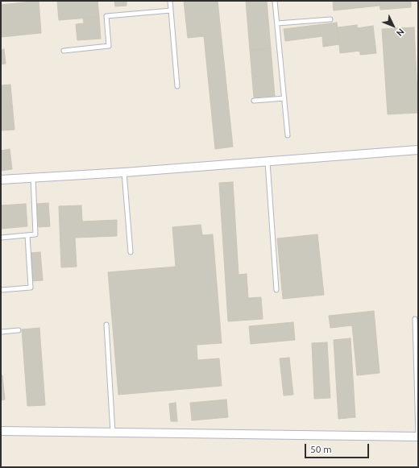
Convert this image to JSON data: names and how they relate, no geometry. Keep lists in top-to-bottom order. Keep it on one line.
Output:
{"scale_bar":"50 m","north":"bottom right"}
